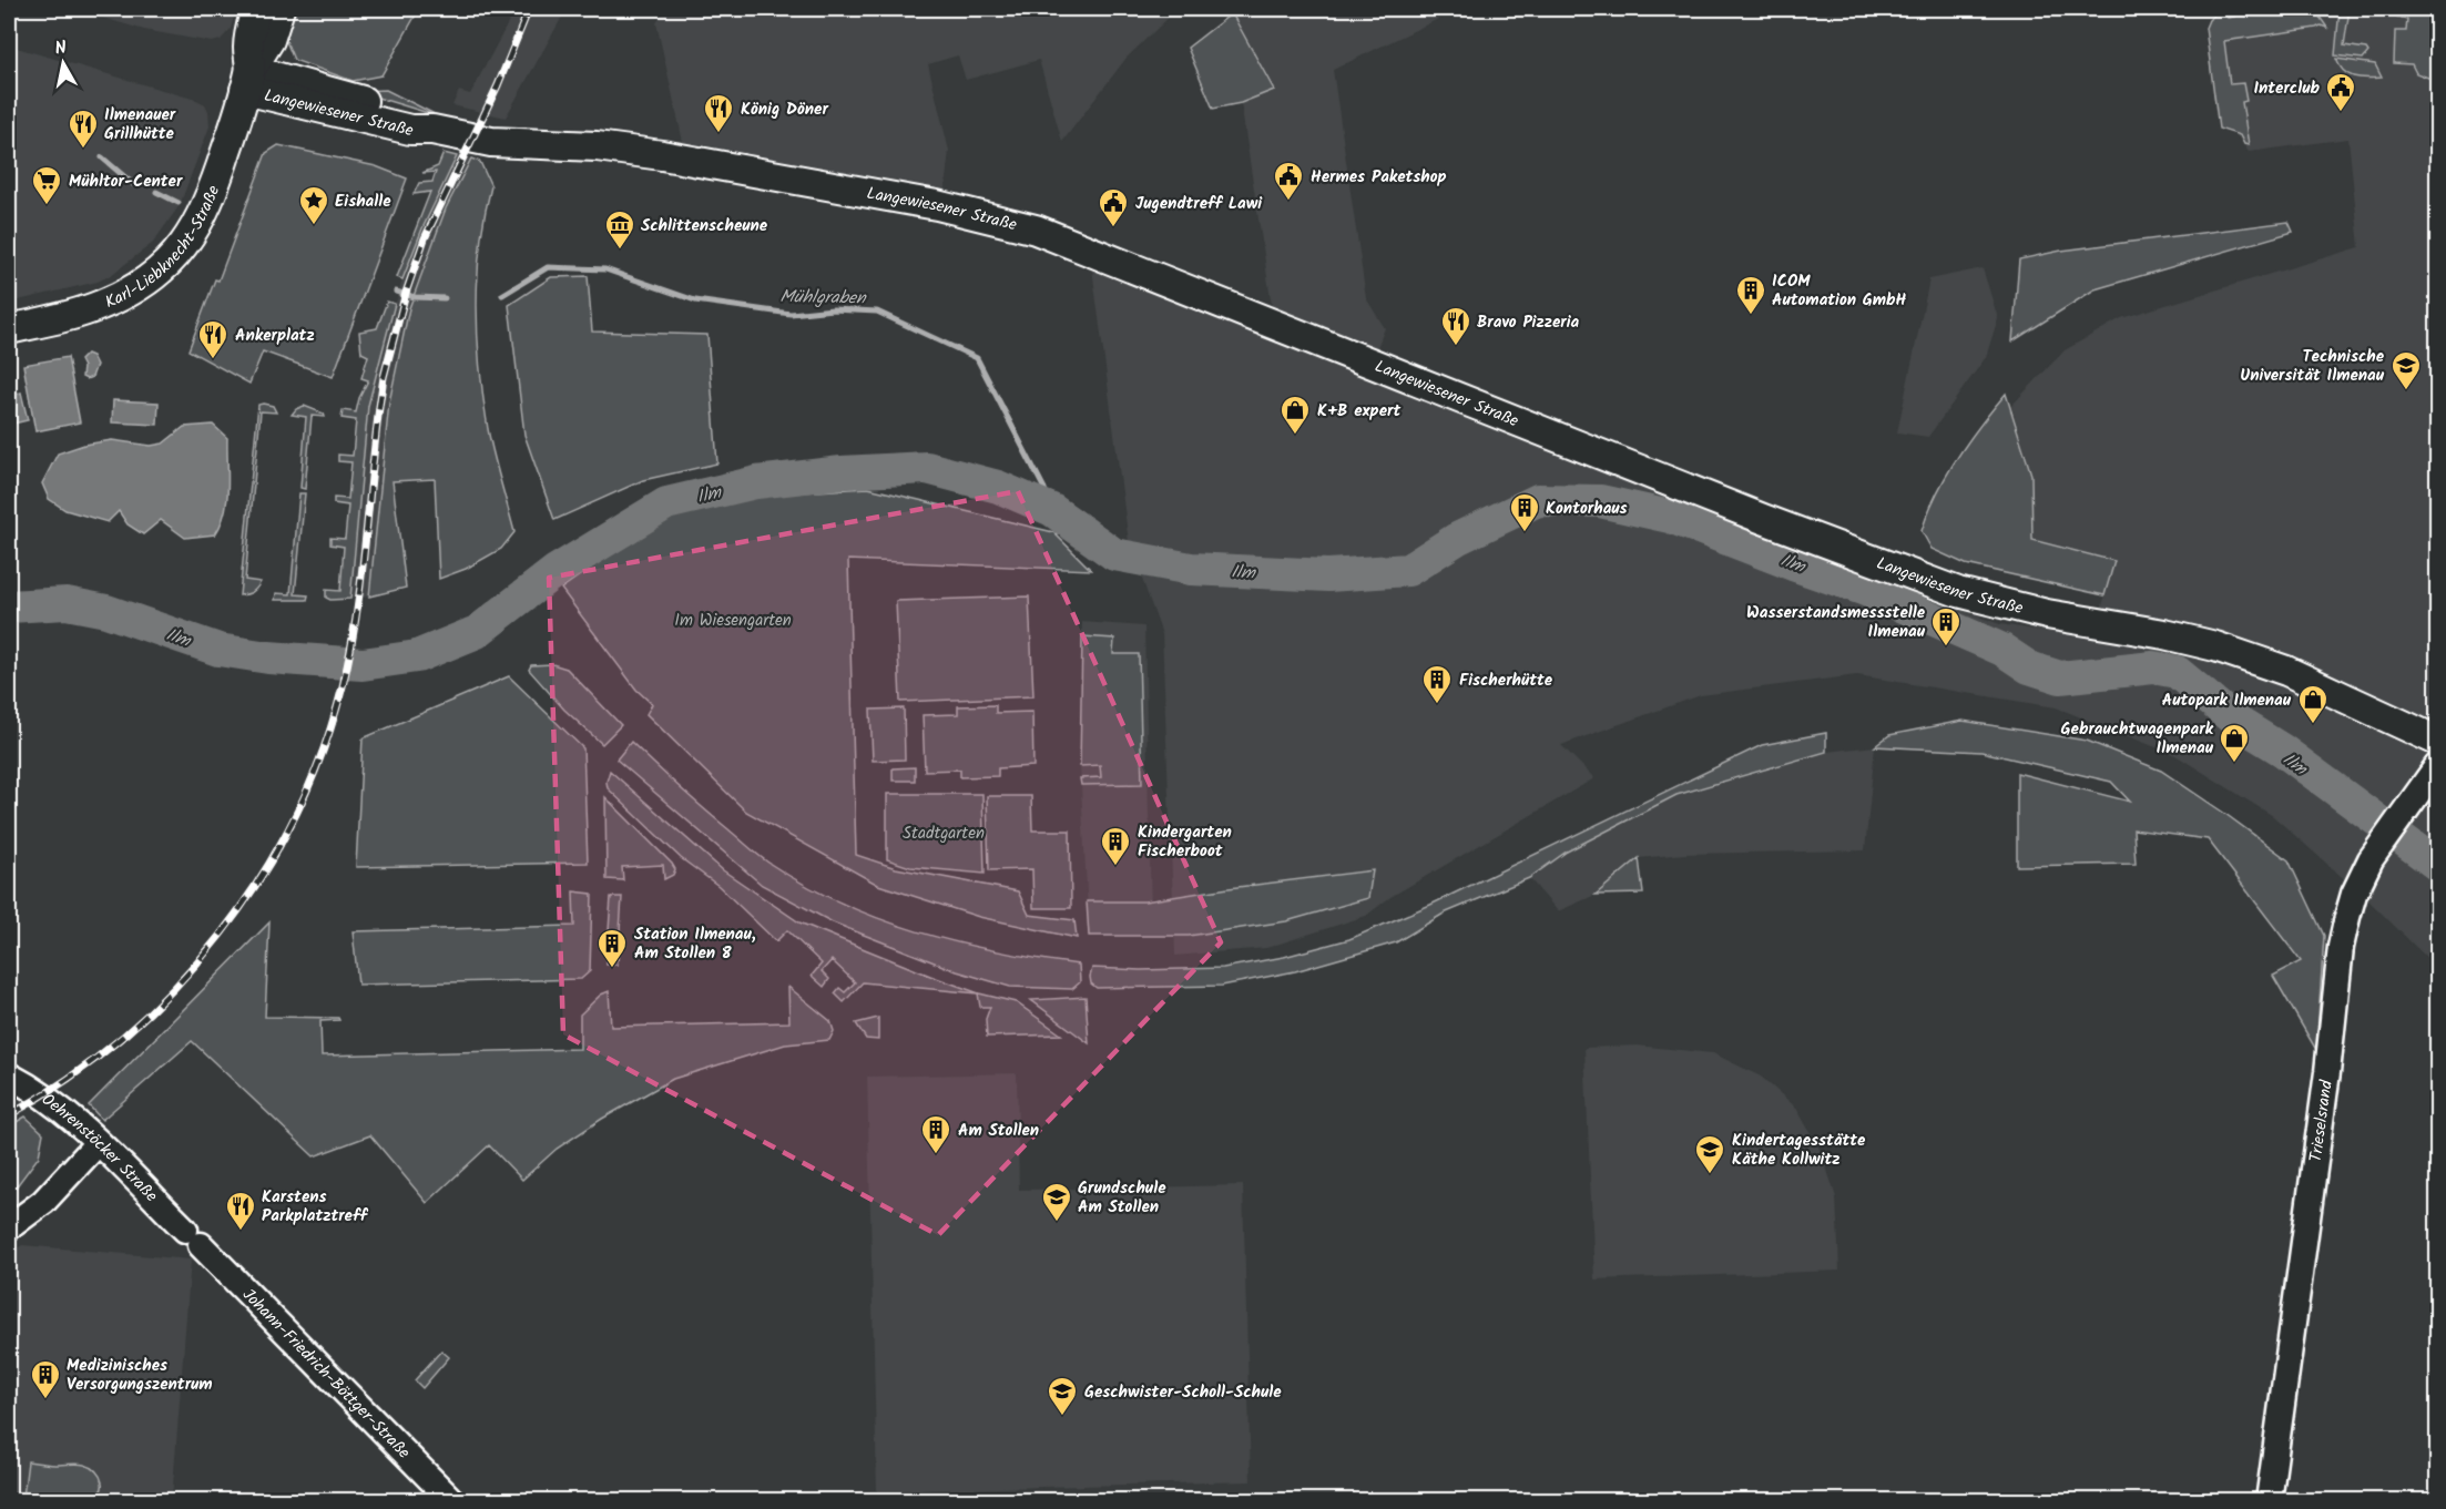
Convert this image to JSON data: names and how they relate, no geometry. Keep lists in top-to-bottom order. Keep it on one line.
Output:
{"streets":{"main road":["Langewiesener Straße","Karl-Liebknecht-Straße"],"street":["Trieselsrand","Oehrenstöcker Straße","Johann-Friedrich-Böttger-Straße"]},"crossings":[["Langewiesener Straße","Karl-Liebknecht-Straße"],["Oehrenstöcker Straße","Johann-Friedrich-Böttger-Straße"]],"water":["Mühlgraben","Ilm"],"parks":["Im Wiesengarten","Stadtgarten"],"places":{"public building":["Interclub","Hermes Paketshop","Jugendtreff Lawi"],"restaurant":["König Döner","Ilmenauer Grillhütte","Bravo Pizzeria","Ankerplatz","Karstens Parkplatztreff"],"supermarket":["Mühltor-Center"],"place":["Eishalle"],"museum":["Schlittenscheune"],"building":["ICOM Automation GmbH","Kontorhaus","Wasserstandsmessstelle Ilmenau","Fischerhütte","Kindergarten Fischerboot","Station Ilmenau, Am Stollen 8","Am Stollen","Medizinisches Versorgungszentrum"],"school or university":["Technische Universität Ilmenau","Kindertagesstätte Käthe Kollwitz","Grundschule Am Stollen","Geschwister-Scholl-Schule"],"shop":["K+B expert","Autopark Ilmenau","Gebrauchtwagenpark Ilmenau"]},"north":"top"}
